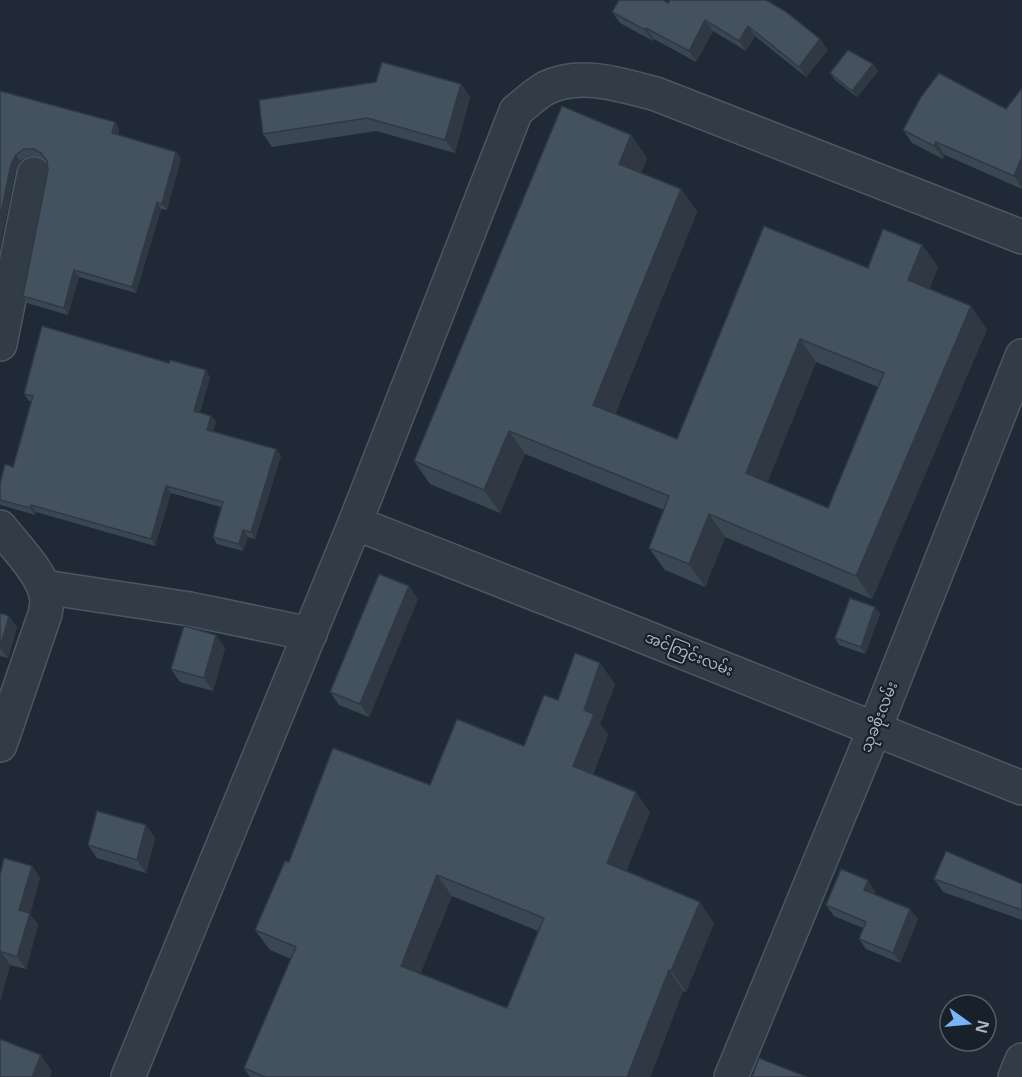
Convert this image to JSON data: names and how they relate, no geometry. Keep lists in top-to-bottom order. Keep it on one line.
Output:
{"streets":{"street":["အင်ကြင်းလမ်း","သုခစိုးလမ်း"]},"crossings":[["အင်ကြင်းလမ်း","သုခစိုးလမ်း"]],"north":"right"}
